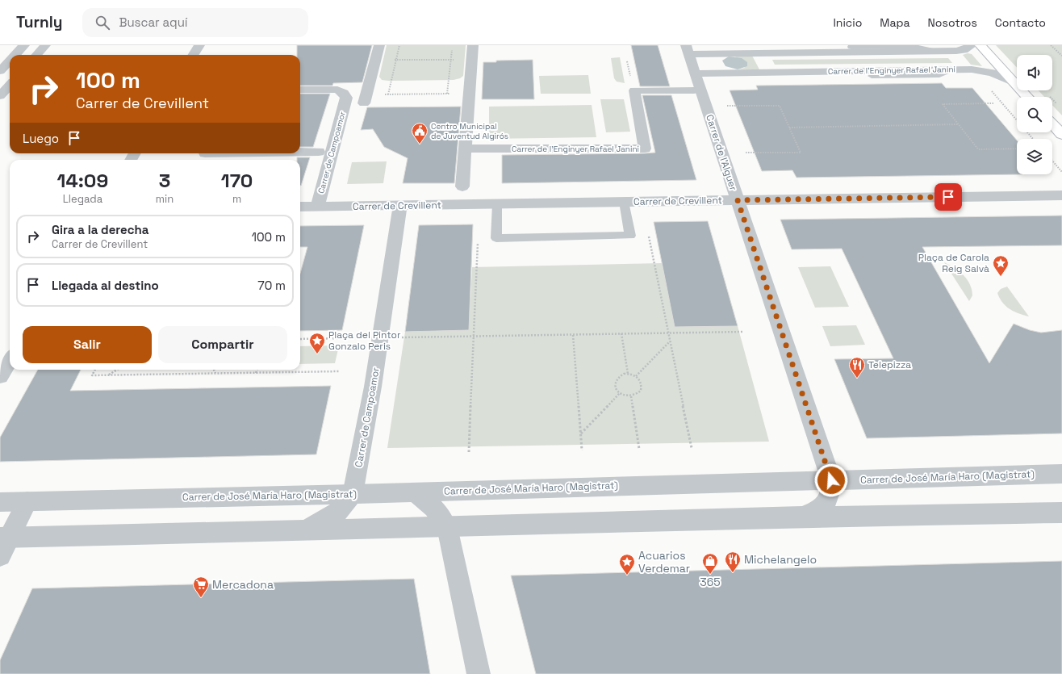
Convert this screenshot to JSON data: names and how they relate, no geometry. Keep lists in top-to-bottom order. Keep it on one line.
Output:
{"streets":{"street":["Carrer de l'Enginyer Rafael Janini","Carrer de Campoamor","Carrer de l'Alguer","Carrer de Crevillent","Carrer de José María Haro (Magistrat)"]},"crossings":[["Carrer de l'Enginyer Rafael Janini","Carrer de l'Alguer"],["Carrer de Campoamor","Carrer de Crevillent"],["Carrer de Campoamor","Carrer de José María Haro (Magistrat)"],["Carrer de l'Alguer","Carrer de Crevillent"],["Carrer de l'Alguer","Carrer de José María Haro (Magistrat)"]],"places":{"public building":["Centro Municipal de Juventud Algirós"],"place":["Plaça de Carola Reig Salvà","Plaça del Pintor Gonzalo Peris","Acuarios Verdemar"],"restaurant":["Telepizza","Michelangelo"],"shop":["365"],"supermarket":["Mercadona"]},"page":{"header":"Turnly","search":"Buscar aquí","nav":["Inicio","Mapa","Nosotros","Contacto"],"turn":["100 m","Carrer de Crevillent"],"then":"Luego","eta":["14:09","Llegada","3","min","170","m"],"list":[{"name":"Gira a la derecha","note":"Carrer de Crevillent","value":"100 m"},{"name":"Llegada al destino","value":"70 m"}],"buttons":["Salir","Compartir"]}}
